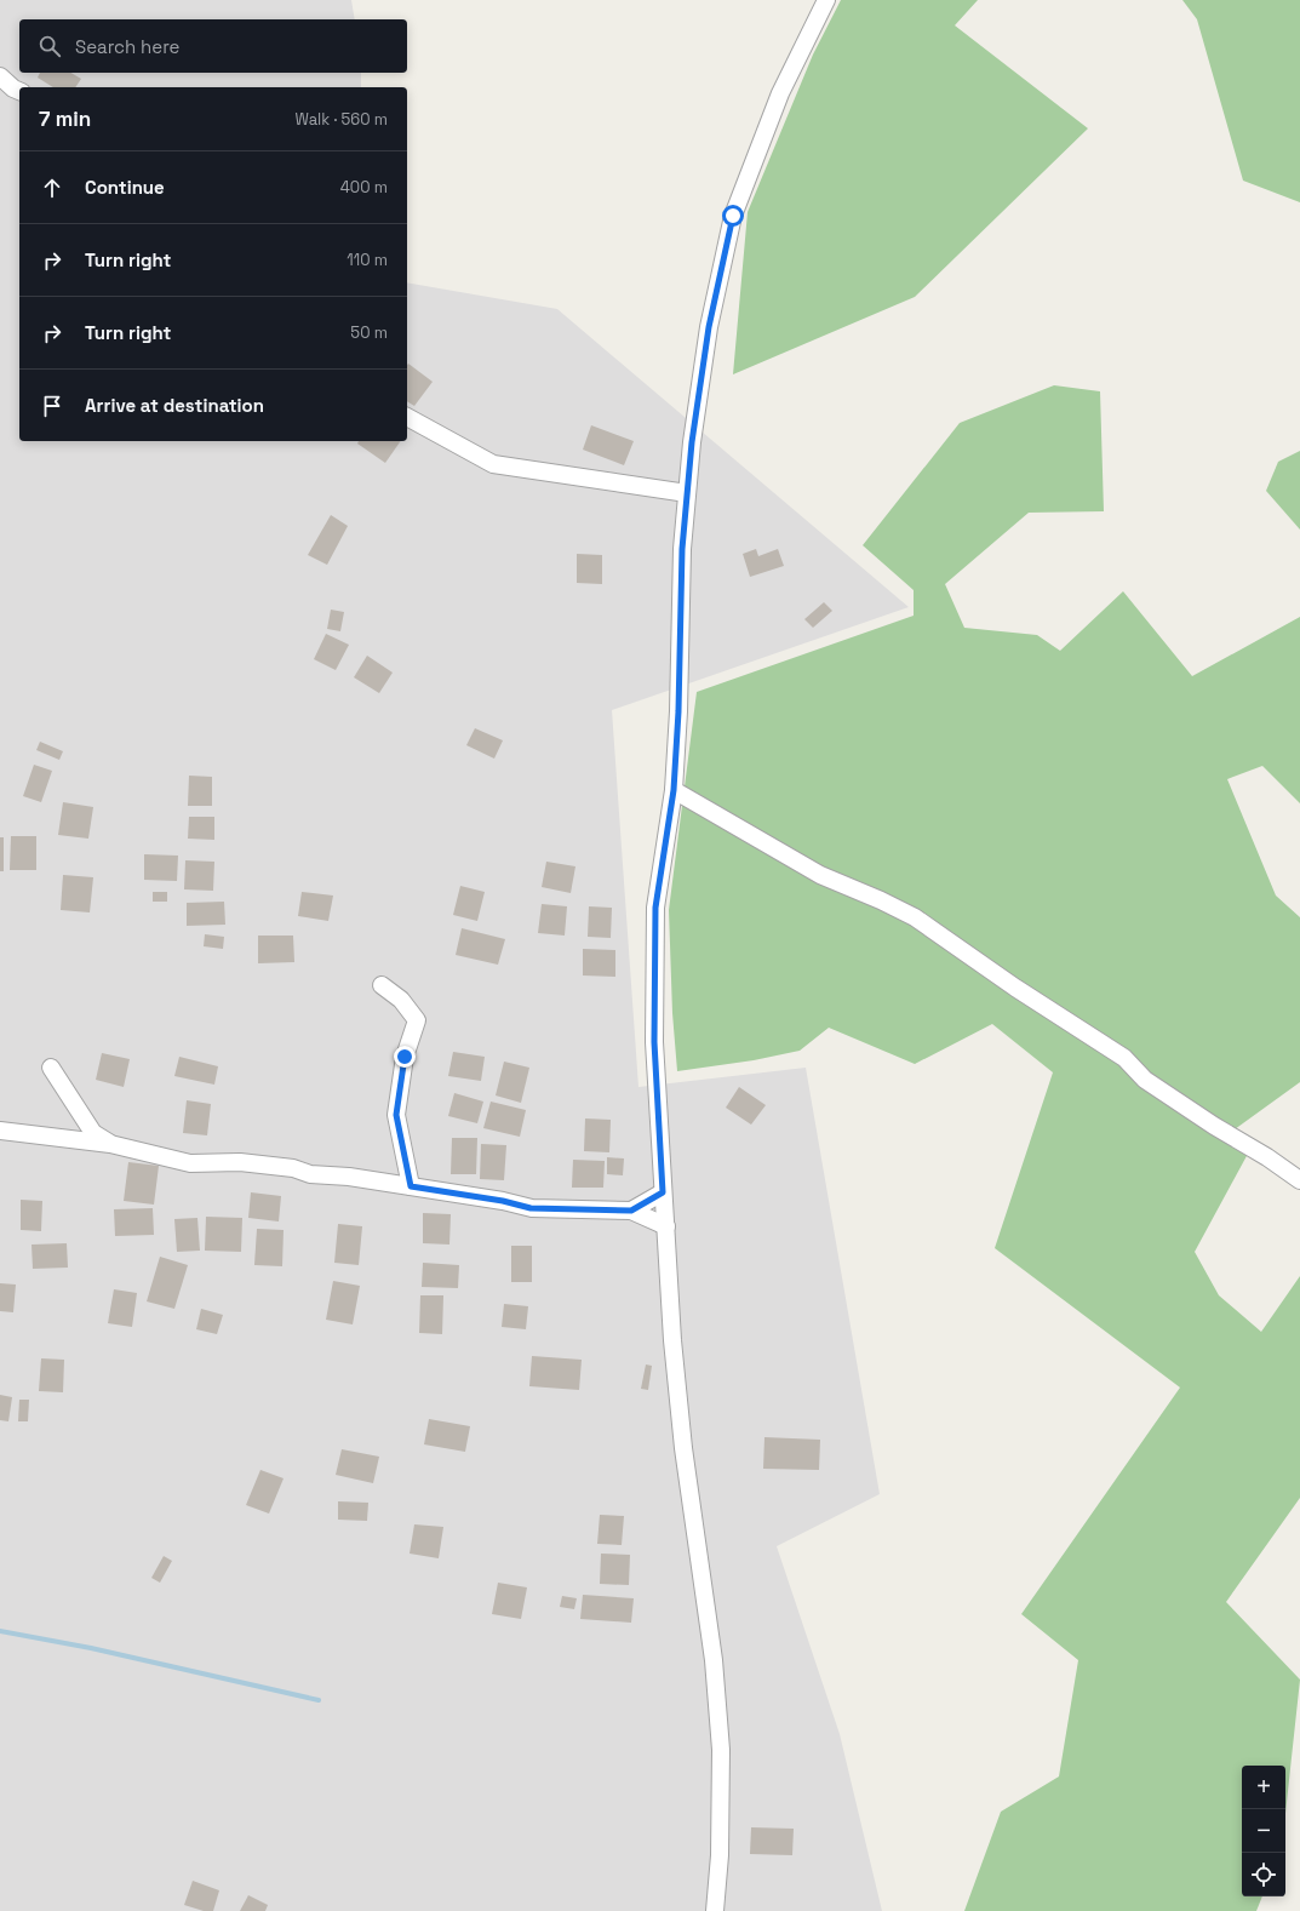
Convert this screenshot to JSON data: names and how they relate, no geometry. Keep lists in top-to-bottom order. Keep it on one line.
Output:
{"page":{"search":"Search here","heading":["7 min","Walk · 560 m"],"list":[["Continue","400 m"],["Turn right","110 m"],["Turn right","50 m"],"Arrive at destination"],"map_buttons":["+","−"]}}
